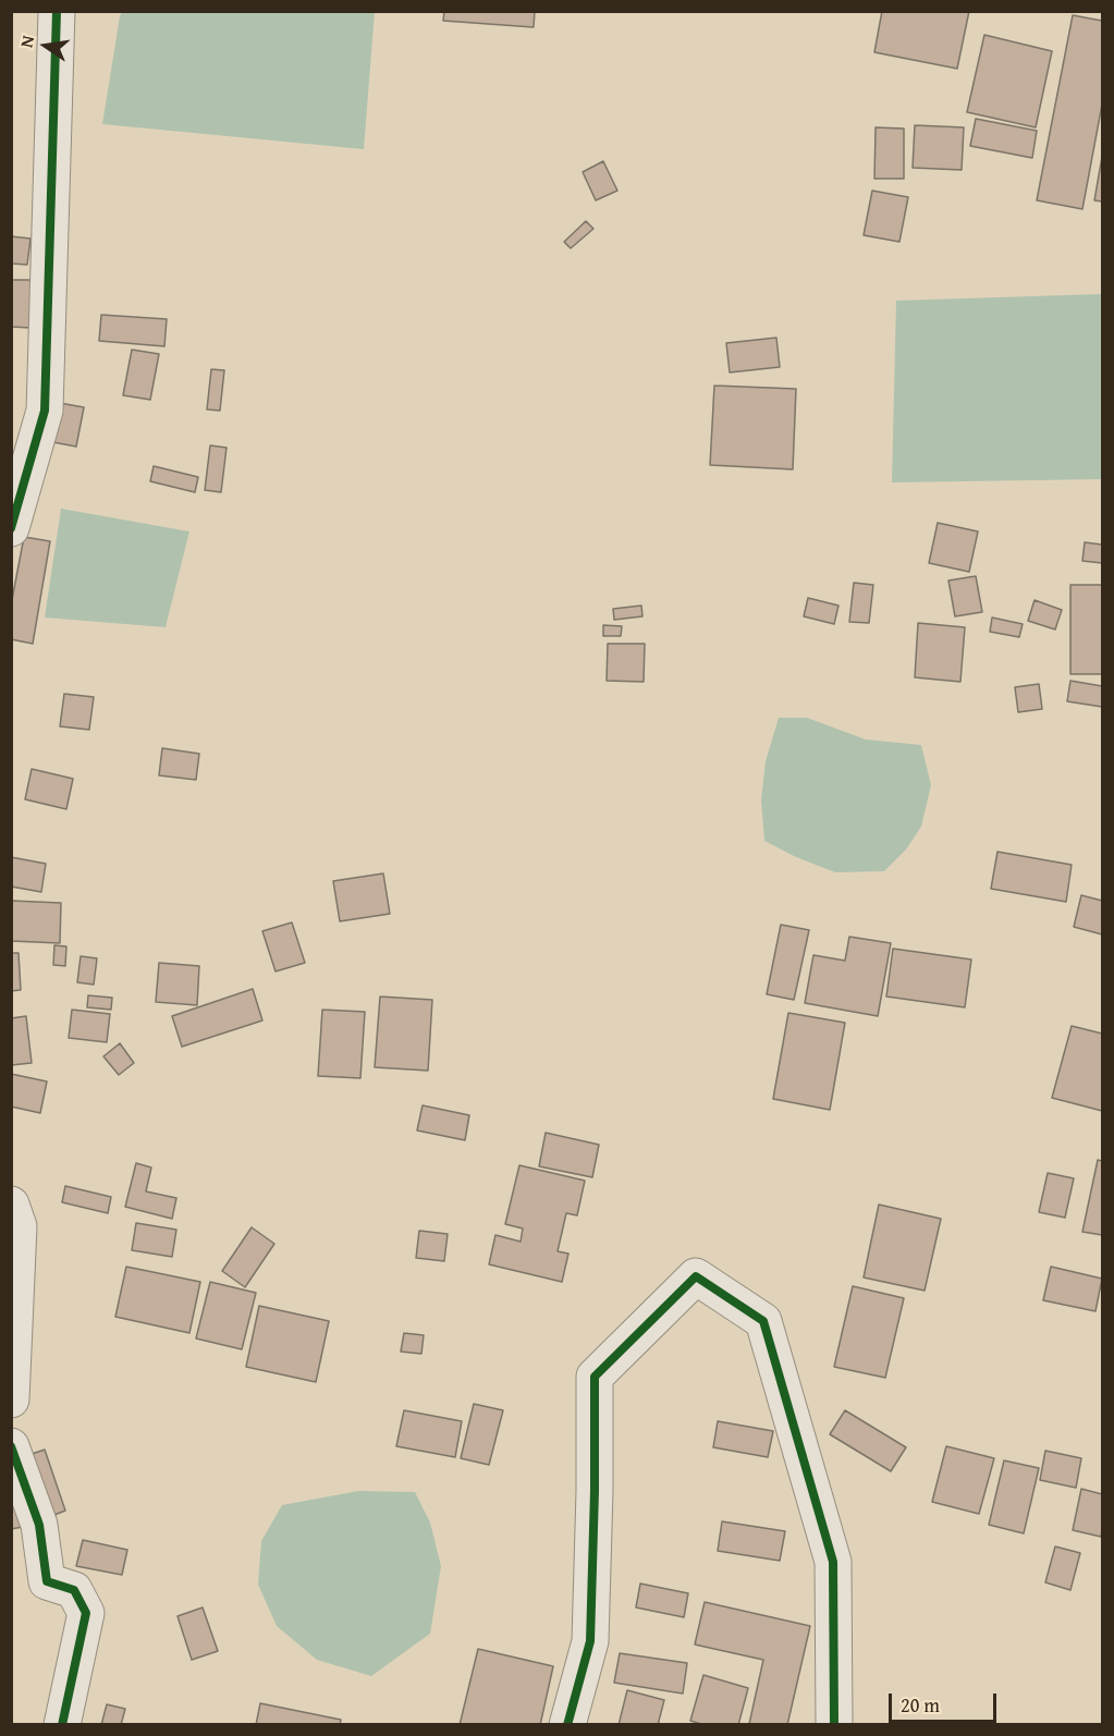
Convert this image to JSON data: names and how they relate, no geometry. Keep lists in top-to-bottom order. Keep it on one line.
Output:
{"scale_bar":"20 m","north":"left"}
